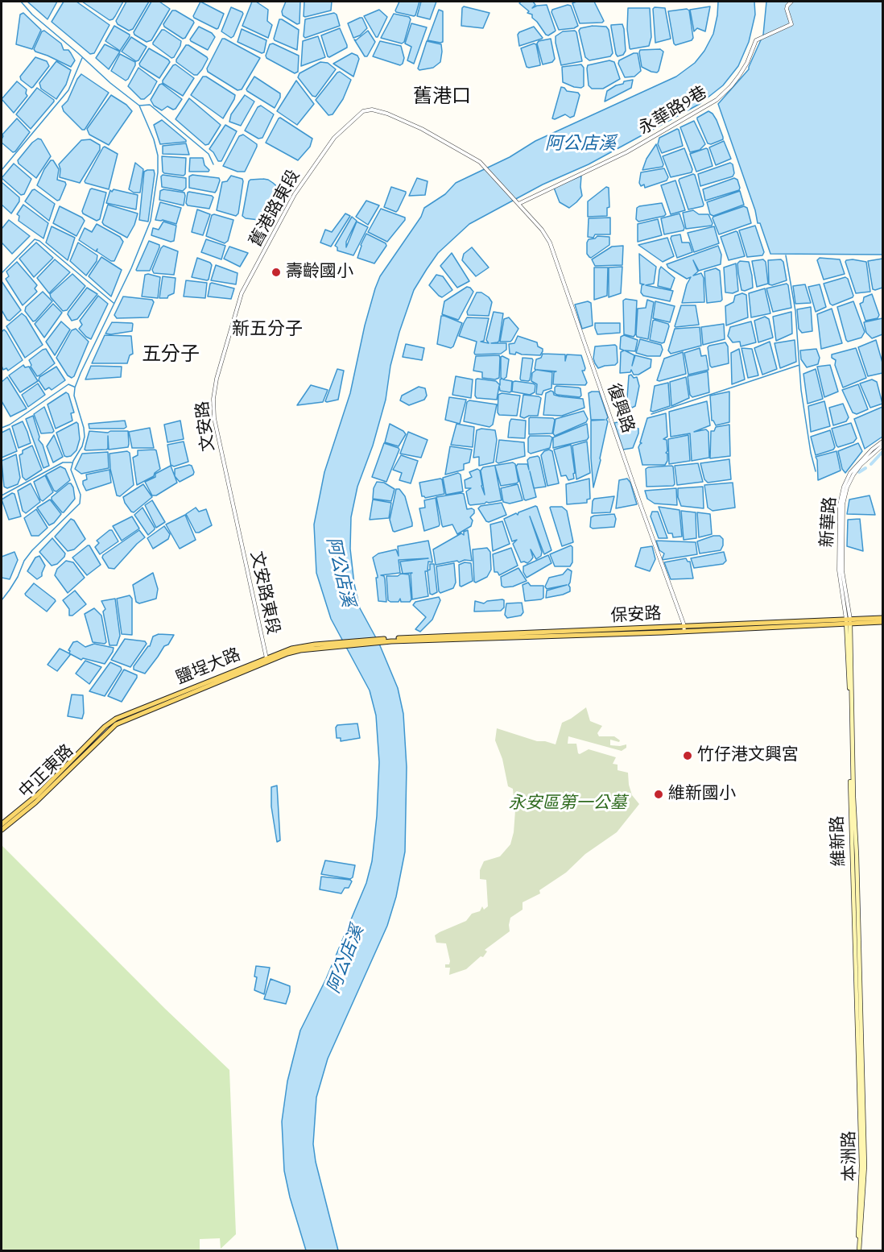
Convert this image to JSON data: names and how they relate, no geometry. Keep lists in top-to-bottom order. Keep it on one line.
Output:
{"streets":{"main road":["保安路","鹽埕大路","中正東路","維新路","本洲路"],"street":["永華路9巷","舊港路東段","復興路","文安路","新華路","文安路東段"]},"crossings":[["永華路9巷","復興路"],["舊港路東段","復興路"],["舊港路東段","文安路"],["復興路","保安路"],["文安路","文安路東段"],["新華路","保安路"],["新華路","維新路"],["文安路東段","鹽埕大路"],["保安路","鹽埕大路"],["保安路","維新路"],["鹽埕大路","中正東路"],["維新路","本洲路"]],"districts":["舊港口","新五分子","五分子"],"water":["阿公店溪"],"parks":["永安區第一公墓"],"places":["壽齡國小","竹仔港文興宮","維新國小"]}
